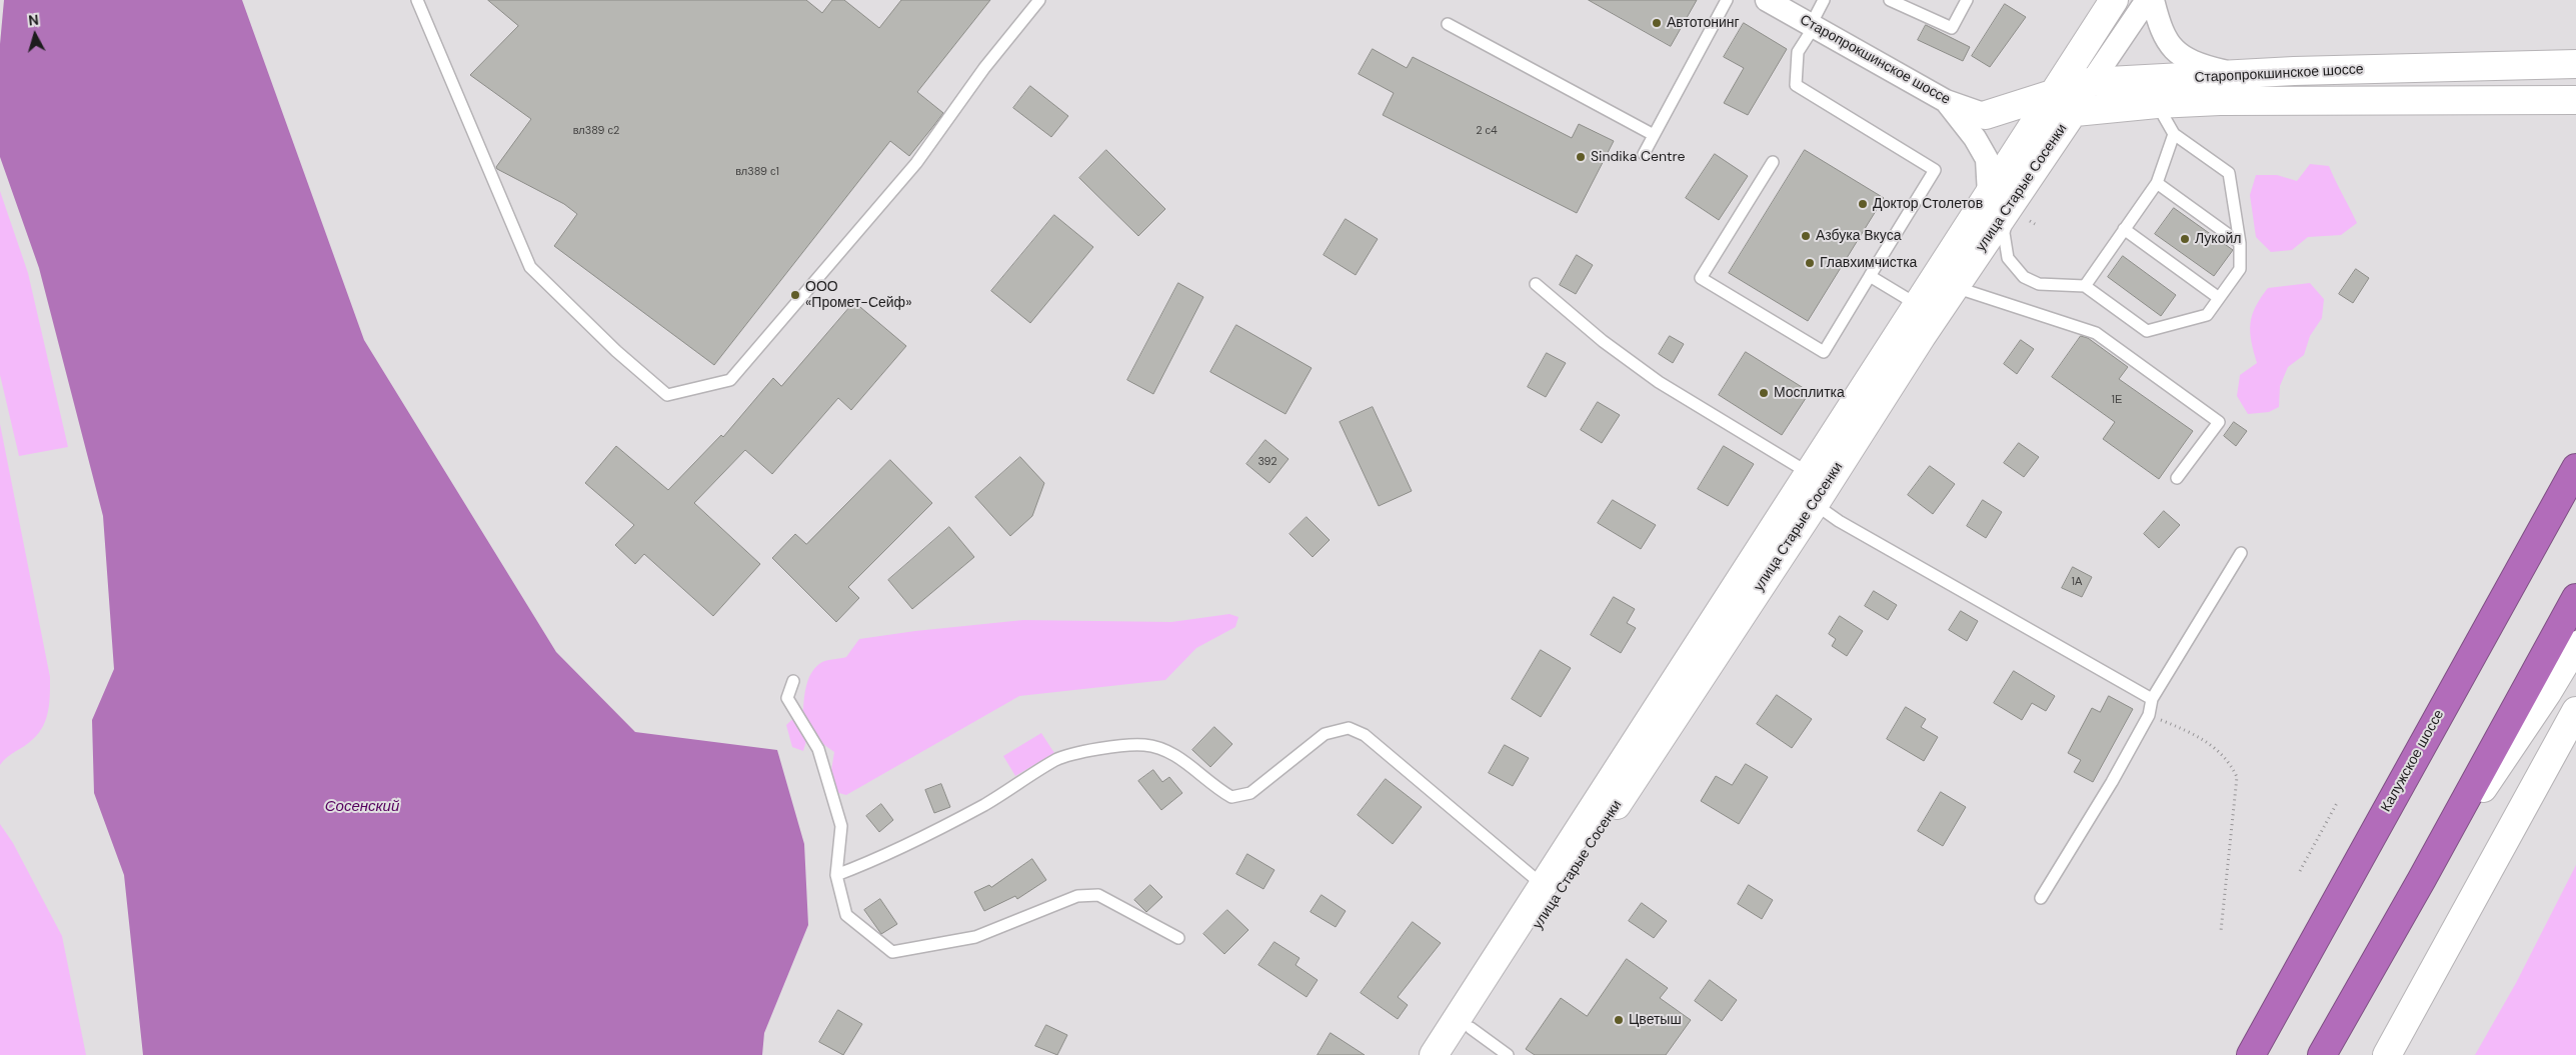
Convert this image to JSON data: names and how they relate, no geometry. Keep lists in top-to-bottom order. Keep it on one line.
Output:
{"streets":{"highway":["Калужское шоссе"],"main road":["Старопрокшинское шоссе","улица Старые Сосенки"]},"crossings":[["Старопрокшинское шоссе","улица Старые Сосенки"]],"water":["Сосенский"],"places":["Автотонинг","Sindika Centre","Доктор Столетов","Азбука Вкуса","Лукойл","Главхимчистка","ООО «Промет-Сейф»","Мосплитка","Цветыш"],"house_numbers":["вл389 с2","2 с4","вл389 с1","1Е","392","1А"],"north":"top"}
